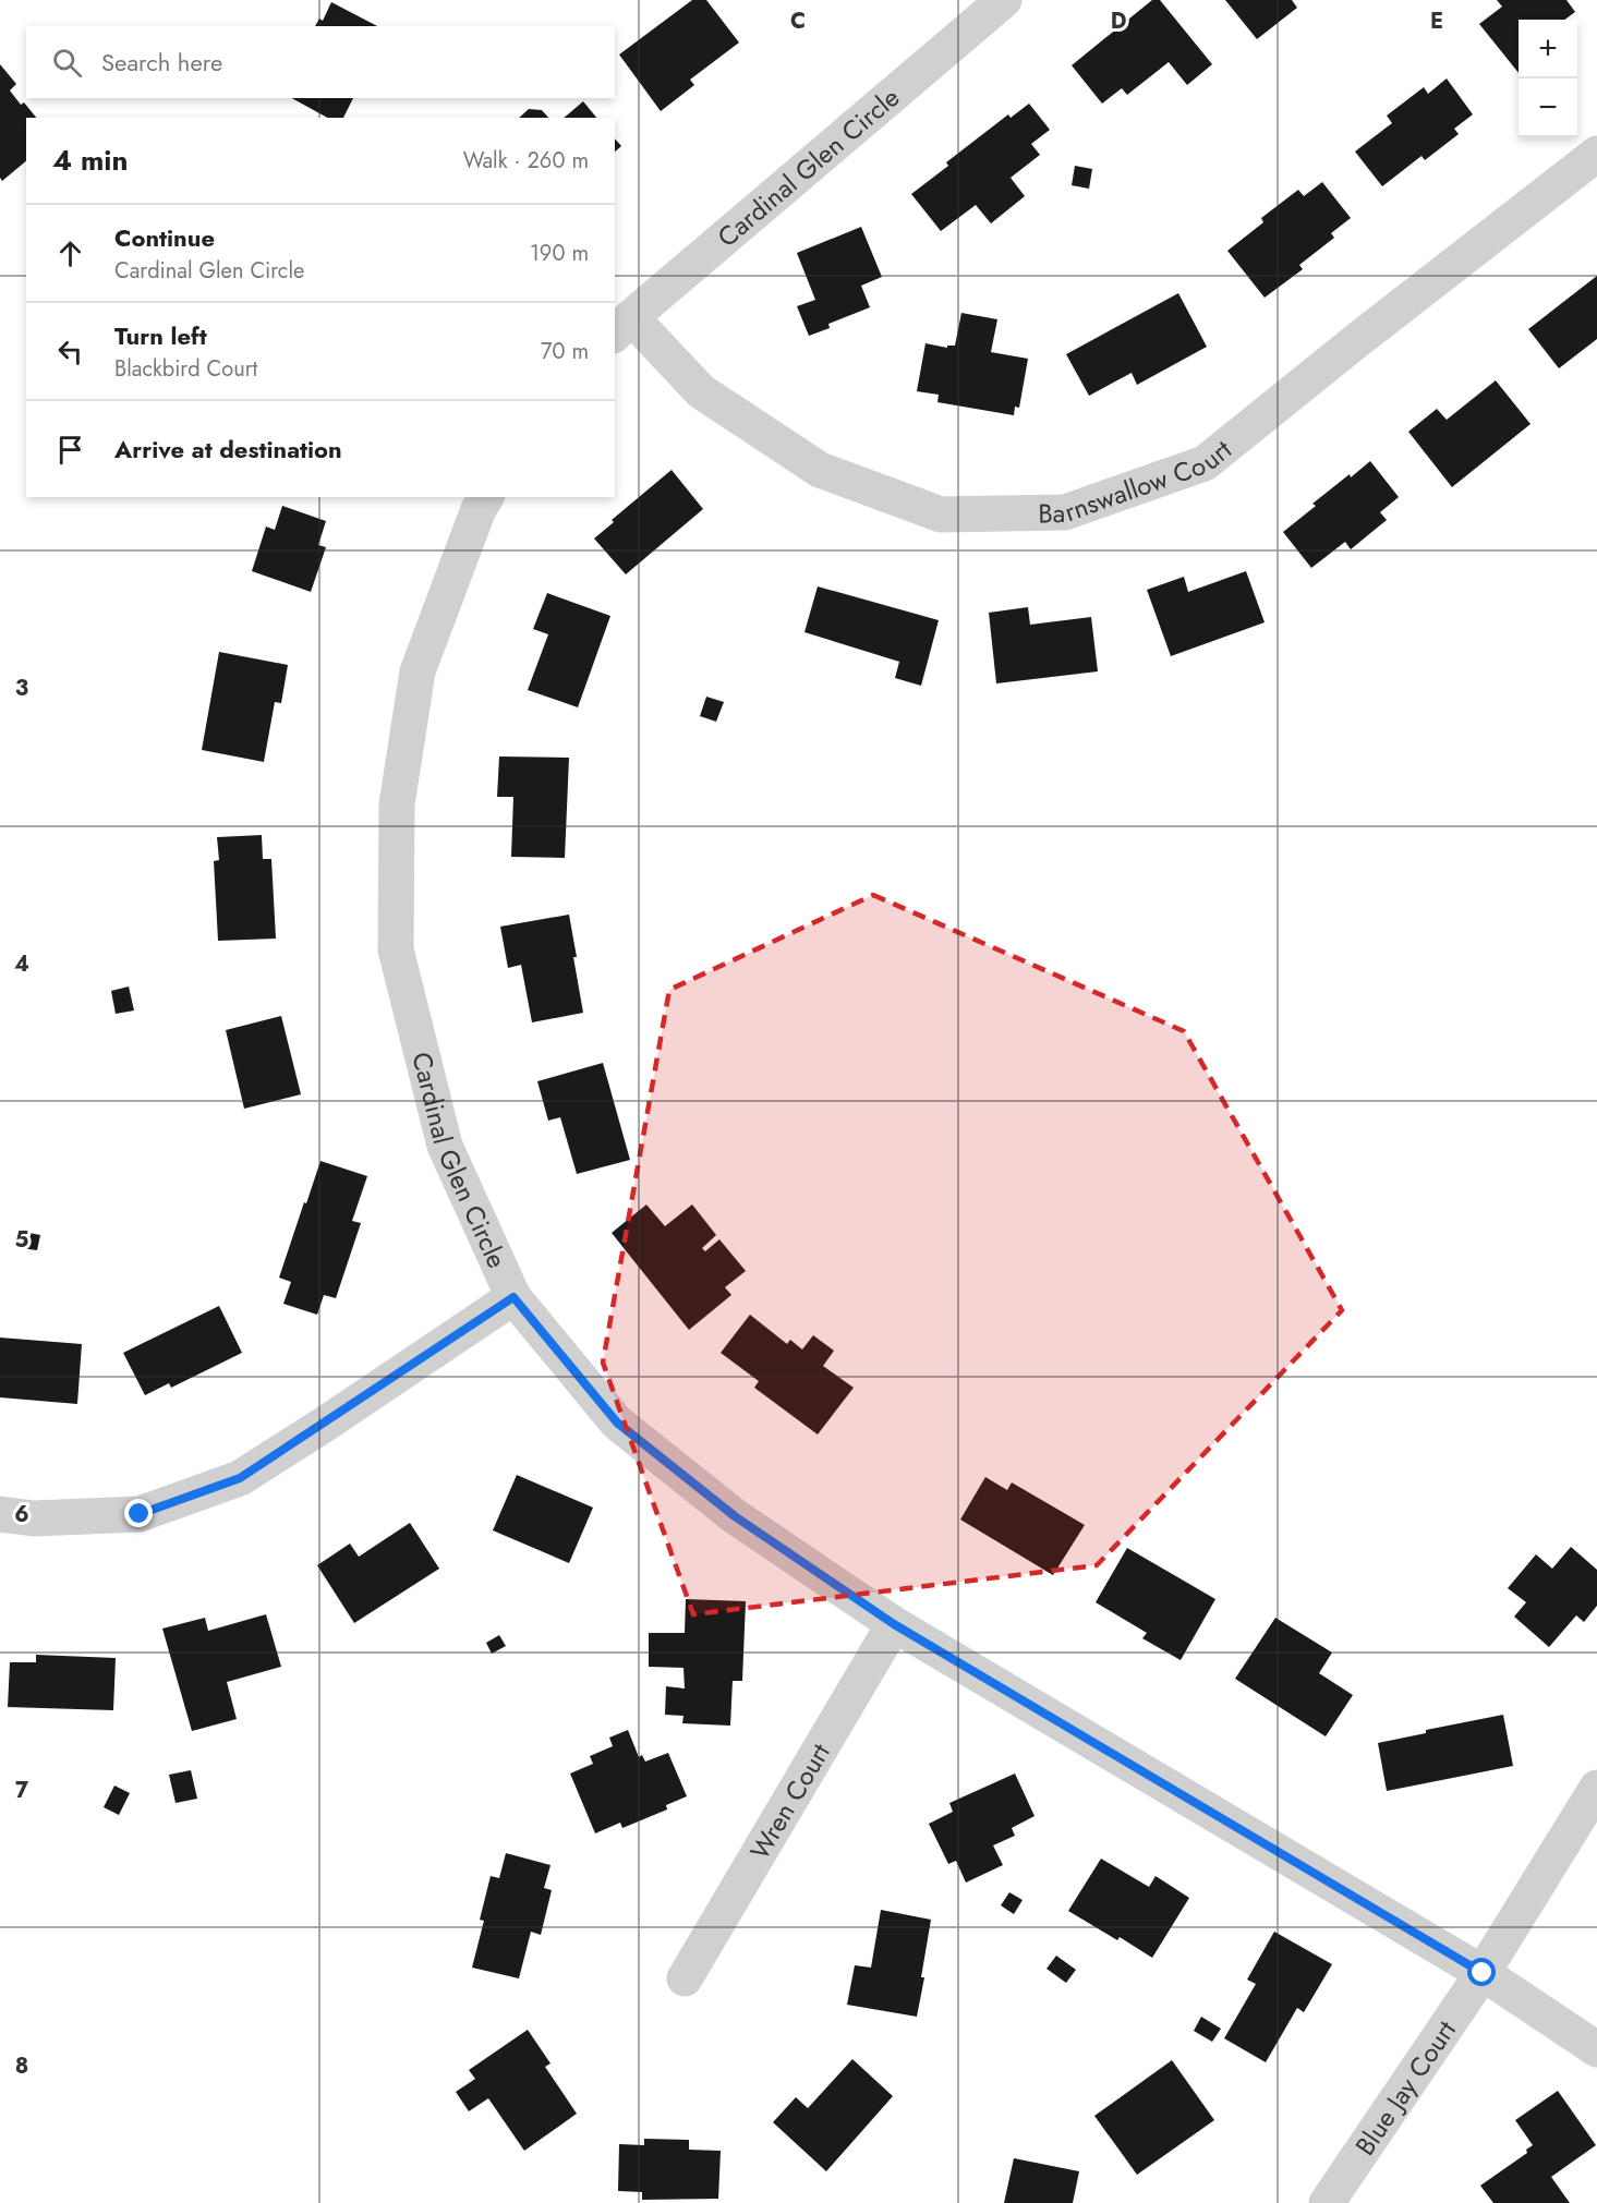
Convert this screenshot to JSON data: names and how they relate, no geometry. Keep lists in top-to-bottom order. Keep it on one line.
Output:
{"streets":{"street":["Cardinal Glen Circle","Barnswallow Court","Wren Court","Blue Jay Court"]},"crossings":[["Cardinal Glen Circle","Barnswallow Court"],["Cardinal Glen Circle","Wren Court"],["Cardinal Glen Circle","Blue Jay Court"]],"page":{"map_buttons":["+","−"],"search":"Search here","heading":["4 min","Walk · 260 m"],"list":[["Continue","Cardinal Glen Circle","190 m"],["Turn left","Blackbird Court","70 m"],"Arrive at destination"]},"grid":{"columns":["C","D","E"],"rows":["3","4","5","6","7","8"]}}
